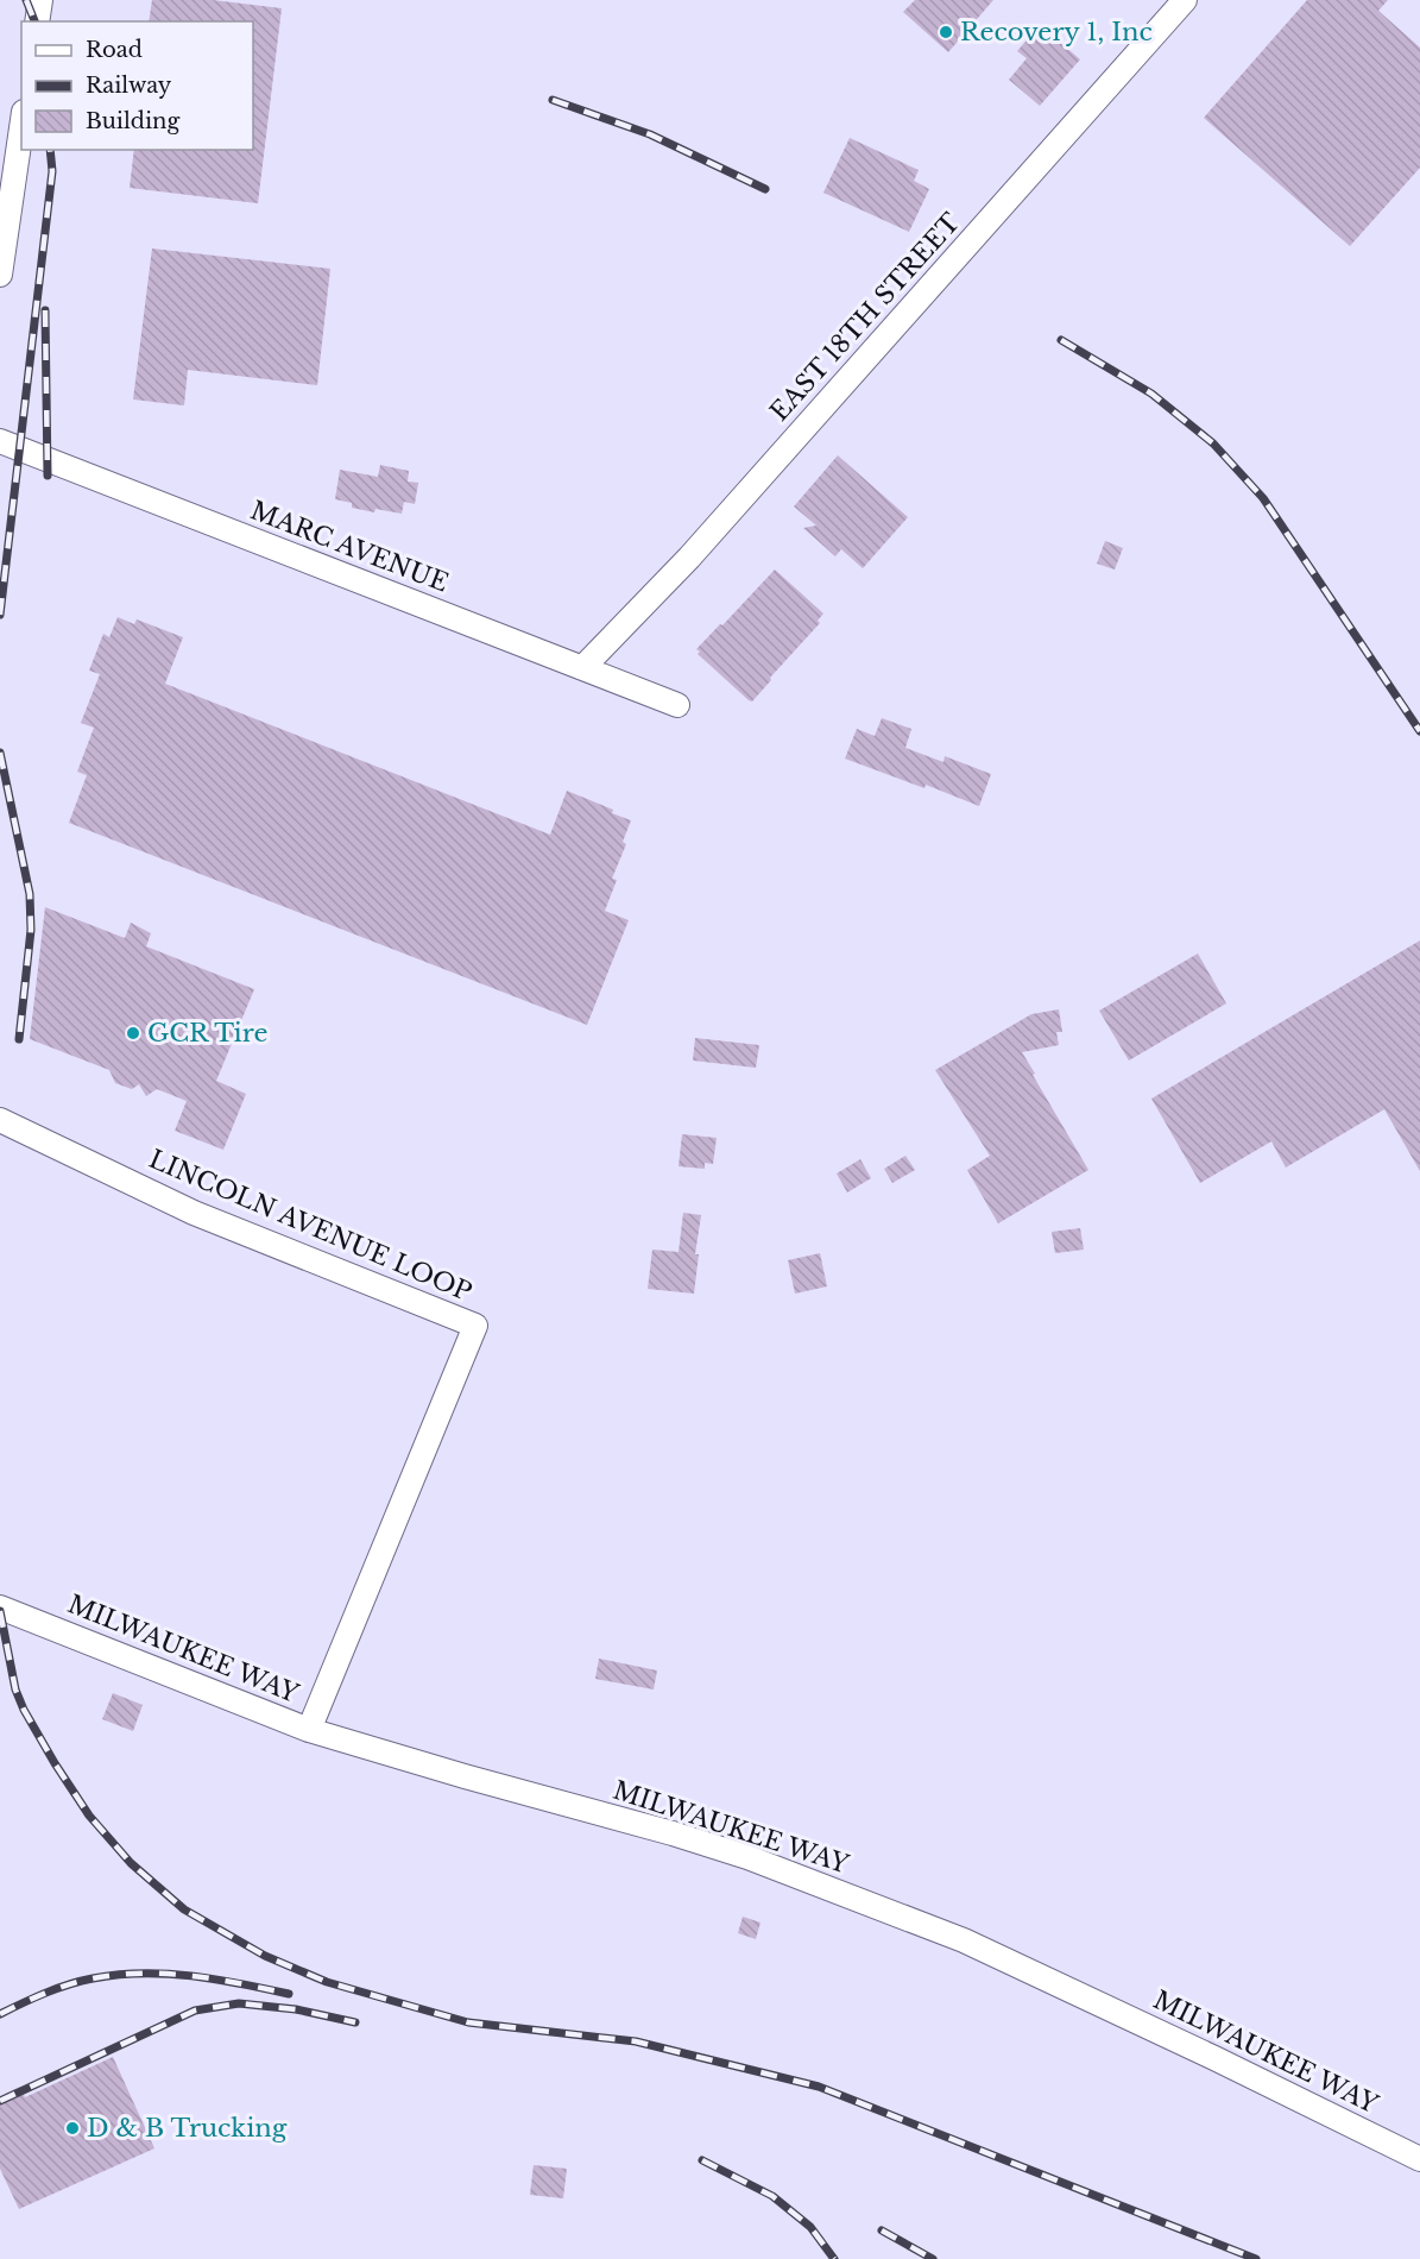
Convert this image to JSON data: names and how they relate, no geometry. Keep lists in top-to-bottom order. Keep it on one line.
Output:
{"streets":{"street":["EAST 18TH STREET","MARC AVENUE","LINCOLN AVENUE LOOP","MILWAUKEE WAY"]},"crossings":[["EAST 18TH STREET","MARC AVENUE"],["LINCOLN AVENUE LOOP","MILWAUKEE WAY"]],"places":["Recovery 1, Inc","GCR Tire","D & B Trucking"],"legend":["Road","Railway","Building"]}
